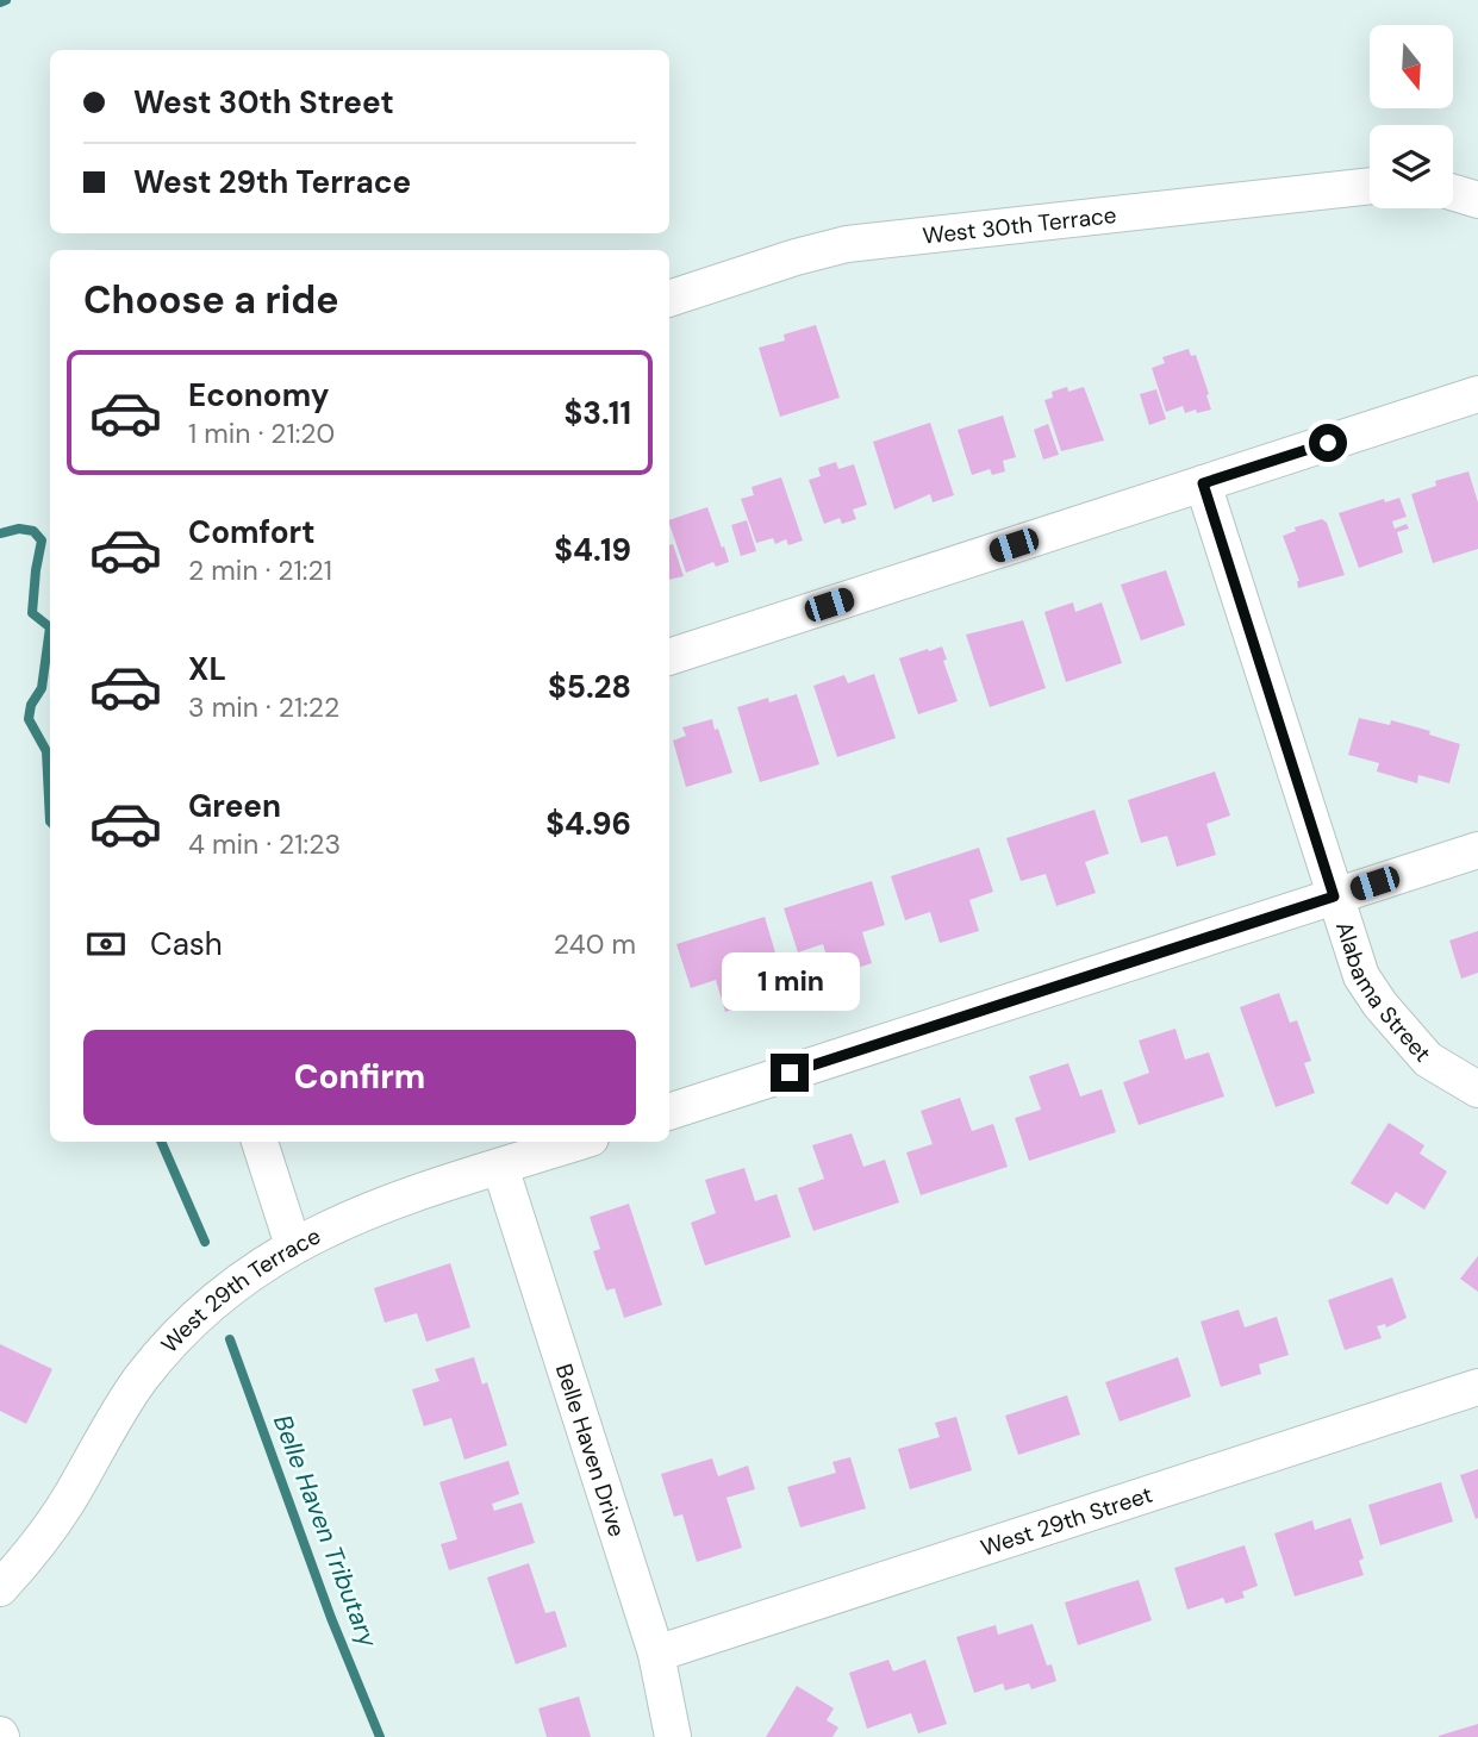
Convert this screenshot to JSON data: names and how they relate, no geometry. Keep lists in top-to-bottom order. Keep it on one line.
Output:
{"streets":{"street":["West 30th Terrace","Alabama Street","West 29th Terrace","Belle Haven Drive","West 29th Street"]},"crossings":[["West 29th Terrace","Belle Haven Drive"],["Belle Haven Drive","West 29th Street"]],"water":["Belle Haven Tributary"],"north":"bottom","page":{"banner":["West 30th Street","West 29th Terrace"],"heading":"Choose a ride","list":[{"name":"Economy","note":"1 min · 21:20","value":"$3.11"},{"name":"Comfort","note":"2 min · 21:21","value":"$4.19"},{"name":"XL","note":"3 min · 21:22","value":"$5.28"},{"name":"Green","note":"4 min · 21:23","value":"$4.96"}],"pay":["Cash","240 m"],"bubble":"1 min","buttons":"Confirm"}}
